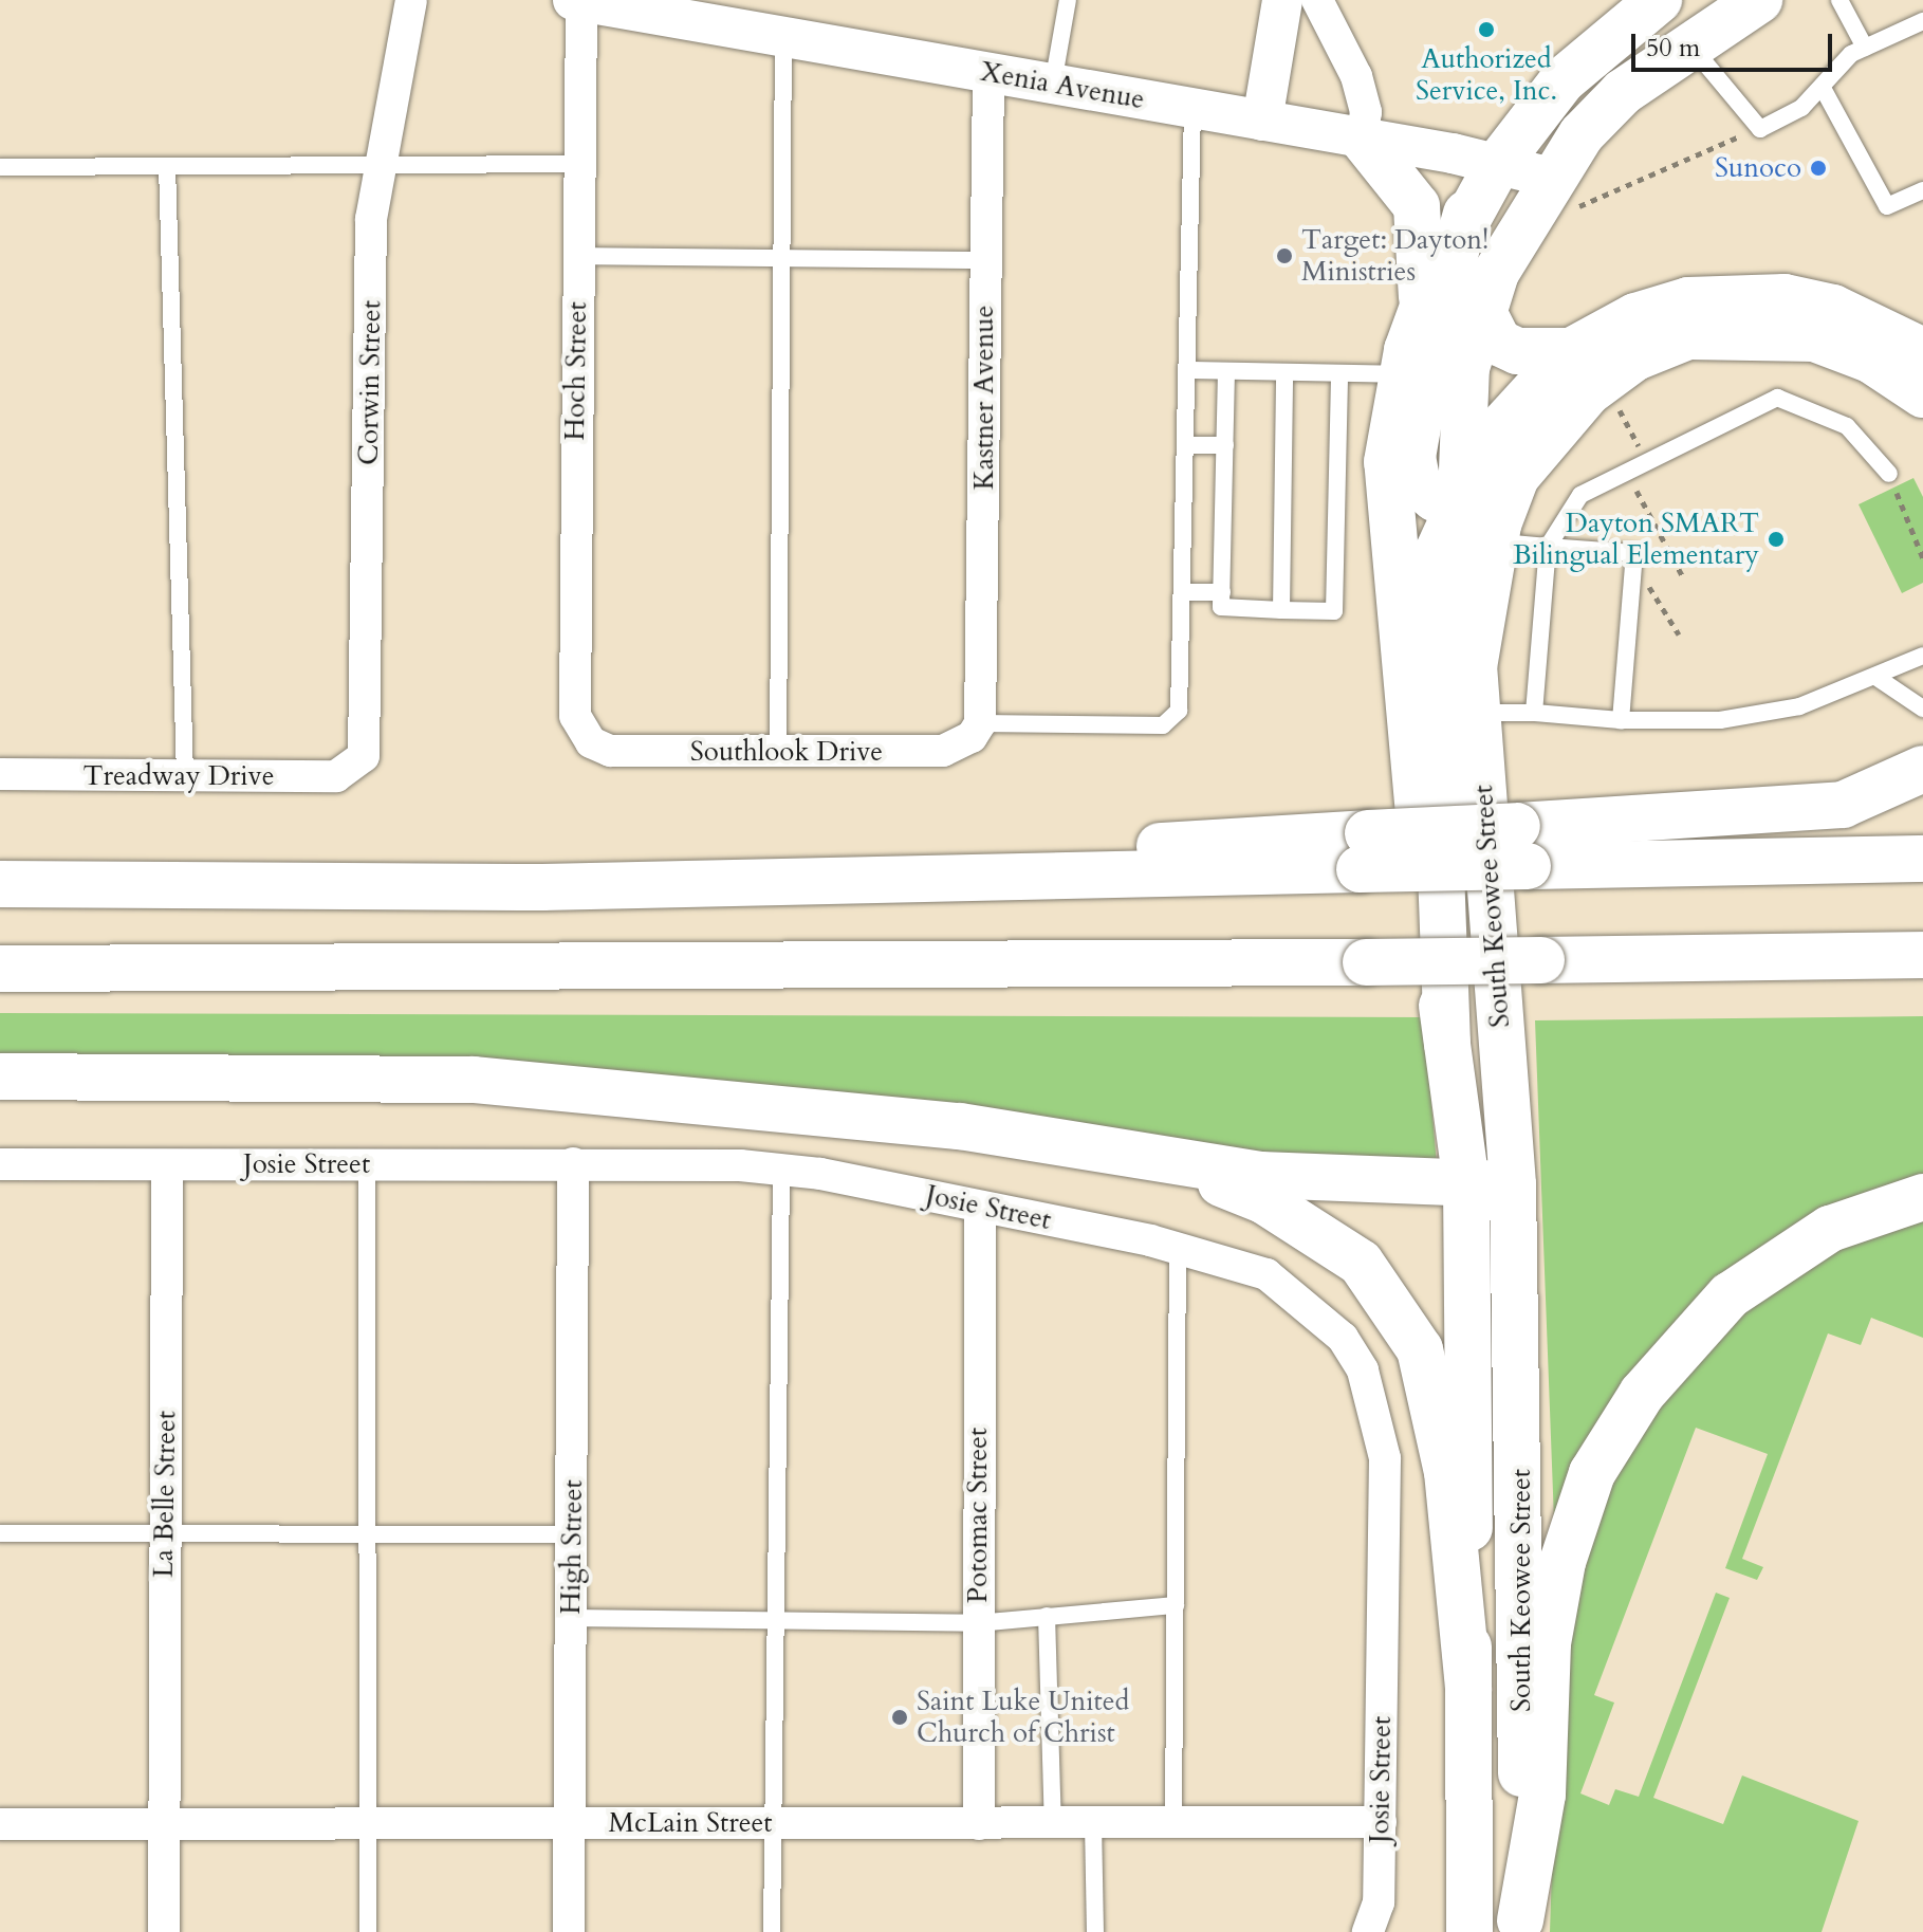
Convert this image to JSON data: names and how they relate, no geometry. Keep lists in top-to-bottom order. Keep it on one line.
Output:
{"streets":{"main road":["South Keowee Street"],"street":["Xenia Avenue","Hoch Street","Corwin Street","Kastner Avenue","Southlook Drive","Treadway Drive","Josie Street","La Belle Street","Potomac Street","High Street","McLain Street"]},"crossings":[["Xenia Avenue","Hoch Street"],["Xenia Avenue","Kastner Avenue"],["Xenia Avenue","South Keowee Street"],["Hoch Street","Southlook Drive"],["Corwin Street","Treadway Drive"],["Kastner Avenue","Southlook Drive"],["Josie Street","La Belle Street"],["Josie Street","Potomac Street"],["Josie Street","High Street"],["Josie Street","McLain Street"],["La Belle Street","McLain Street"],["Potomac Street","McLain Street"],["High Street","McLain Street"]],"places":["Authorized Service, Inc.","Sunoco","Target: Dayton! Ministries","Dayton SMART Bilingual Elementary","Saint Luke United Church of Christ"],"scale_bar":"50 m"}
